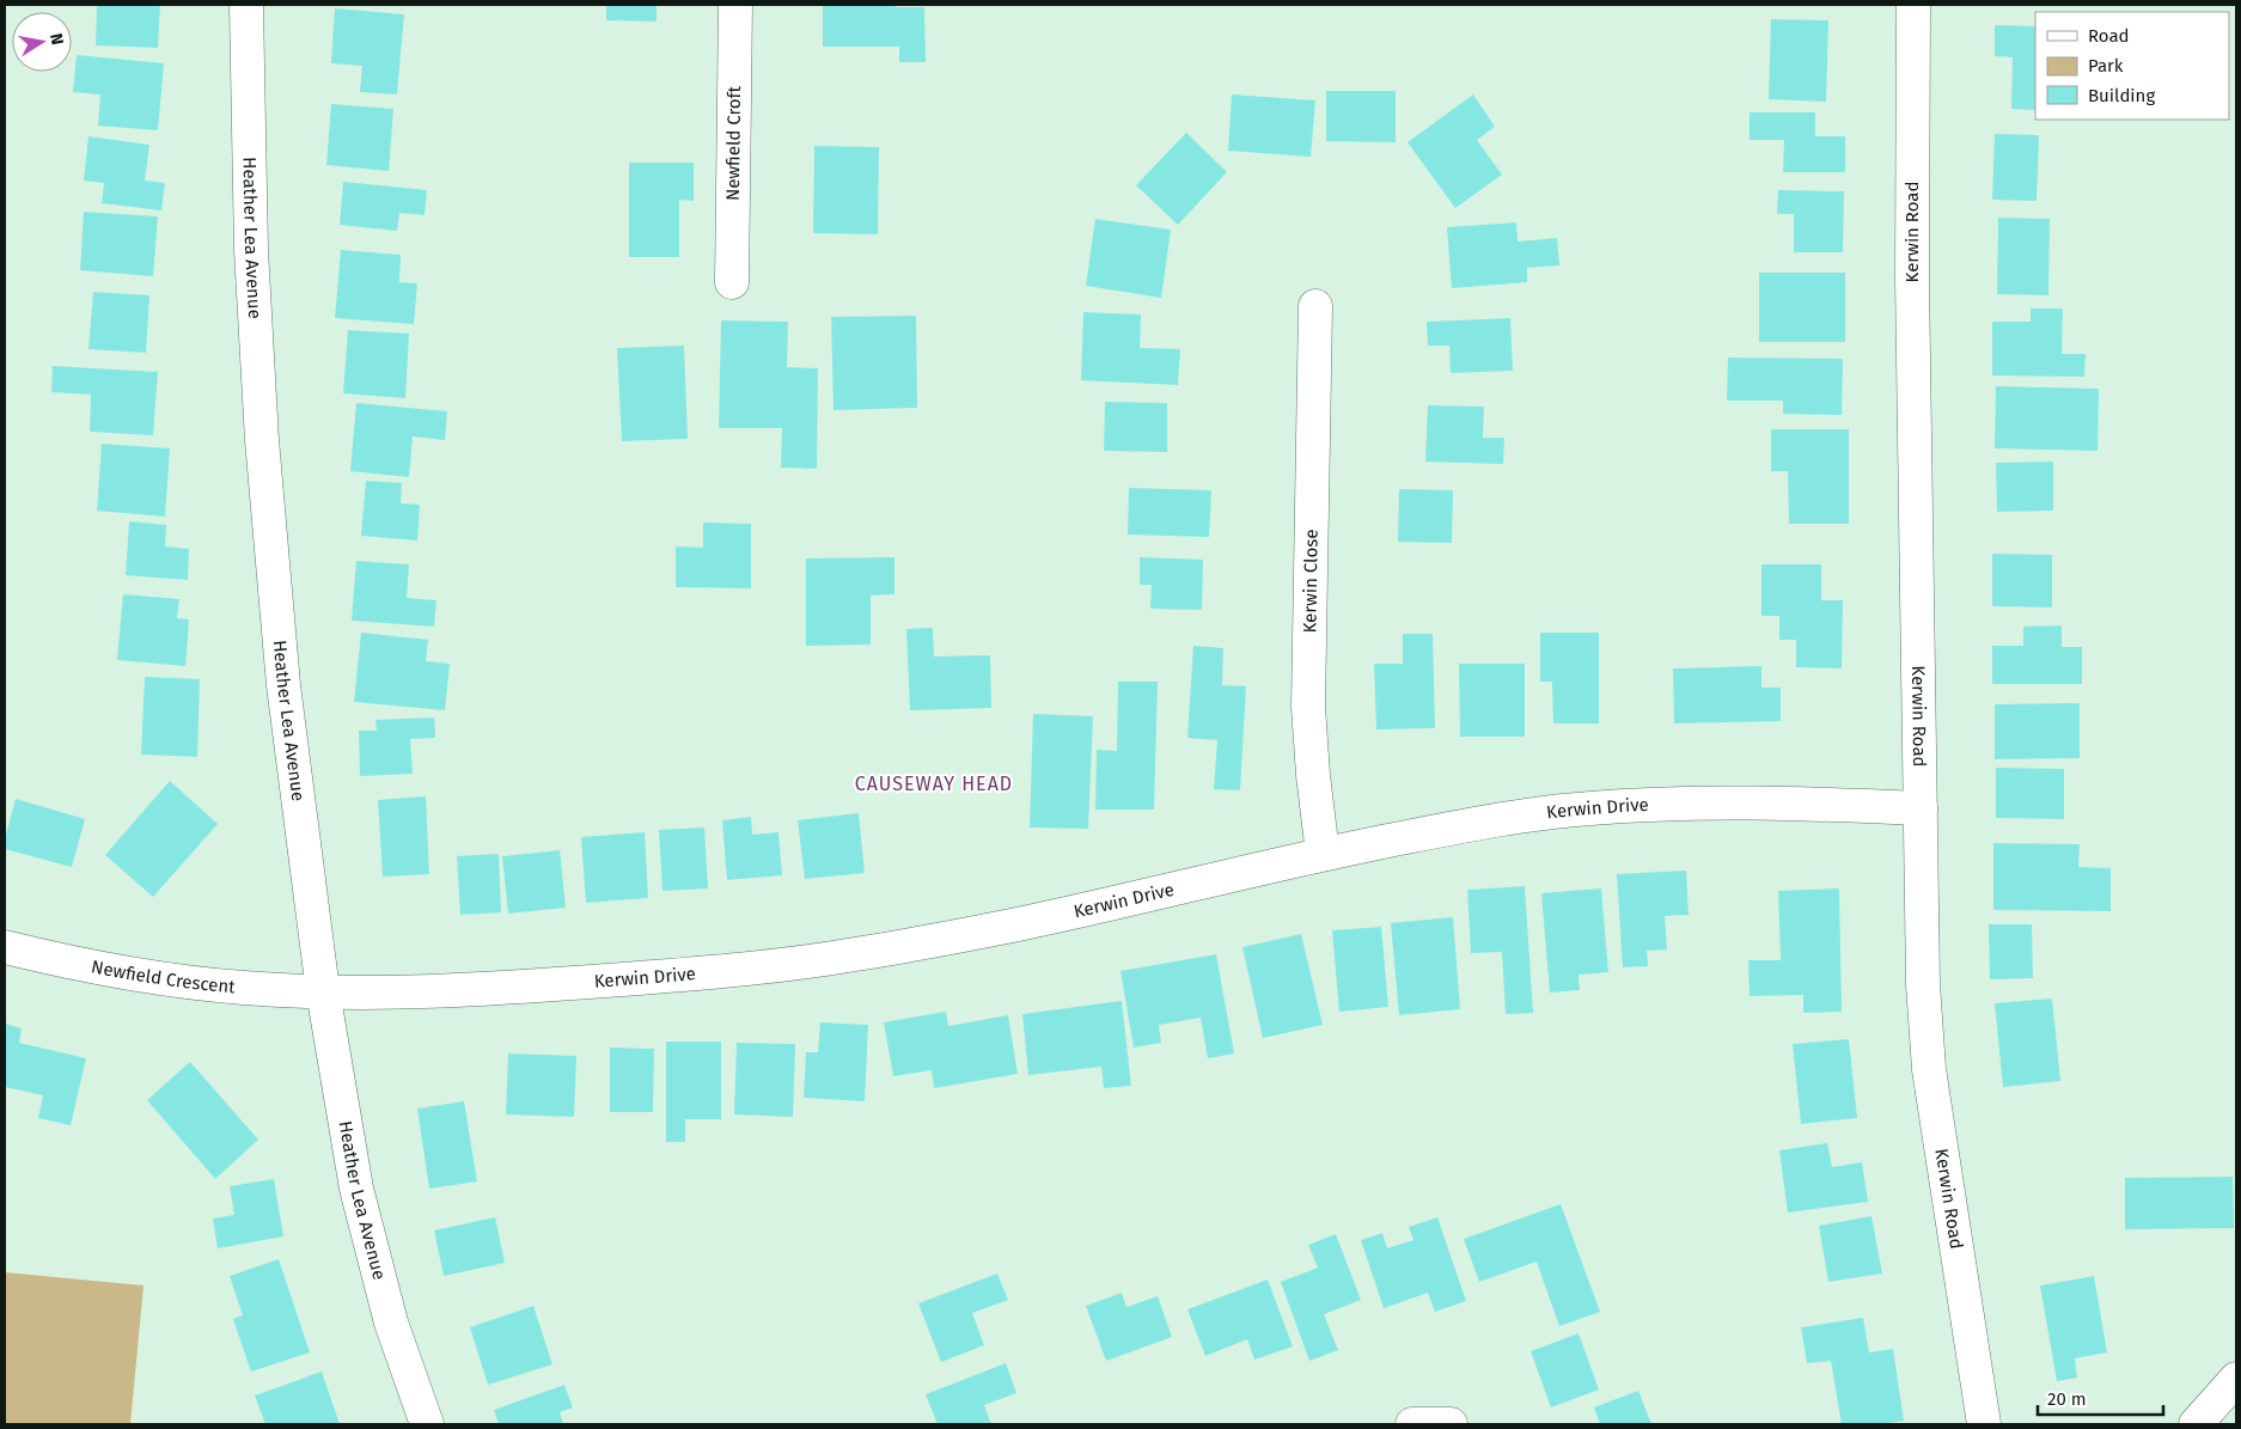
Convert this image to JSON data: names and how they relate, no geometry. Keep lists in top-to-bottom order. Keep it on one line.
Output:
{"streets":{"street":["Newfield Croft","Kerwin Road","Heather Lea Avenue","Kerwin Close","Kerwin Drive","Newfield Crescent"]},"crossings":[["Kerwin Road","Kerwin Drive"],["Heather Lea Avenue","Kerwin Drive"],["Heather Lea Avenue","Newfield Crescent"],["Kerwin Close","Kerwin Drive"],["Kerwin Drive","Newfield Crescent"]],"districts":["CAUSEWAY HEAD"],"legend":["Road","Park","Building"],"scale_bar":"20 m","north":"right"}
